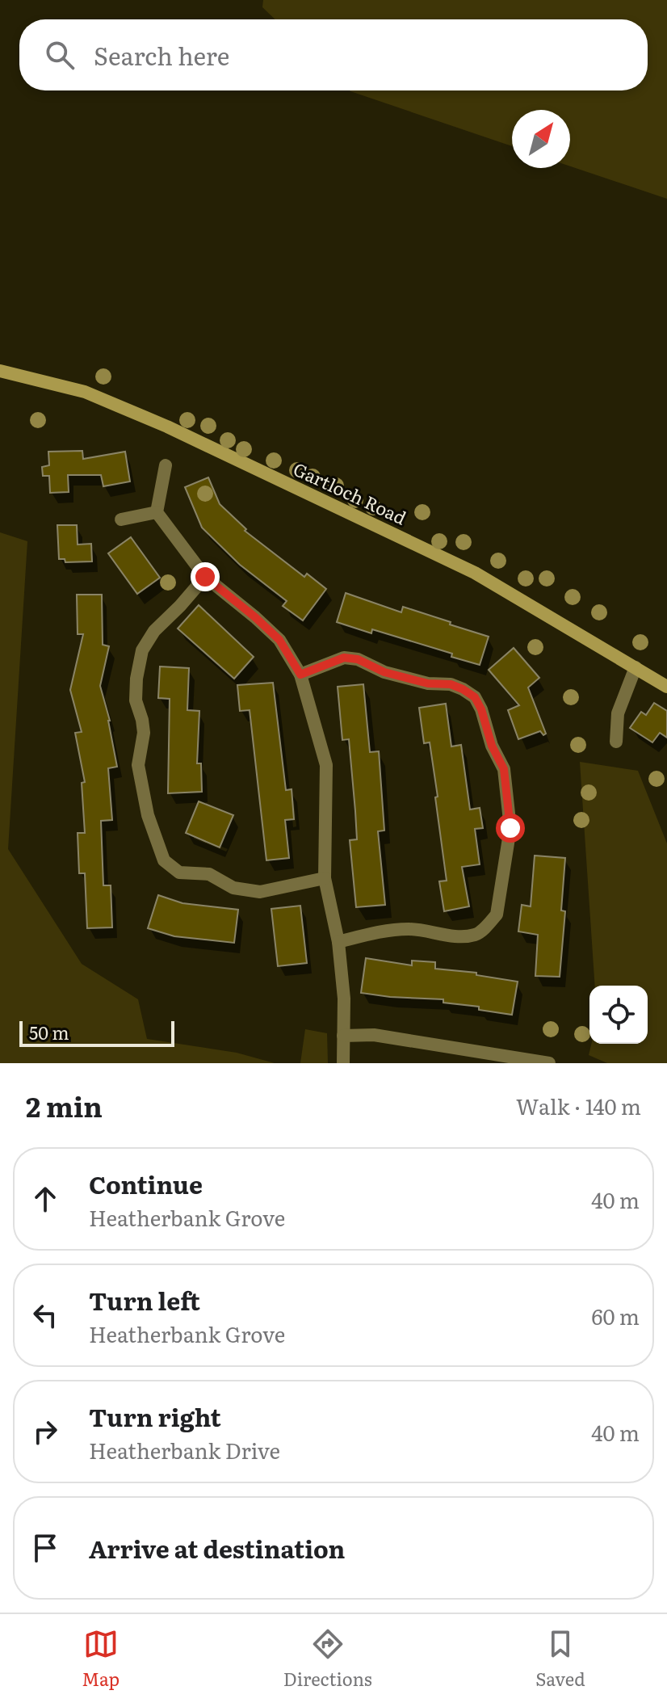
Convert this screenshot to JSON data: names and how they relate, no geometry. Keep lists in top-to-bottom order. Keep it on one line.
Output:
{"streets":{"main road":["Gartloch Road"]},"scale_bar":"50 m","north":"top right","page":{"search":"Search here","scale":"50 m","heading":["2 min","Walk · 140 m"],"list":[["Continue","Heatherbank Grove","40 m"],["Turn left","Heatherbank Grove","60 m"],["Turn right","Heatherbank Drive","40 m"],"Arrive at destination"],"nav":["Map","Directions","Saved"]}}
